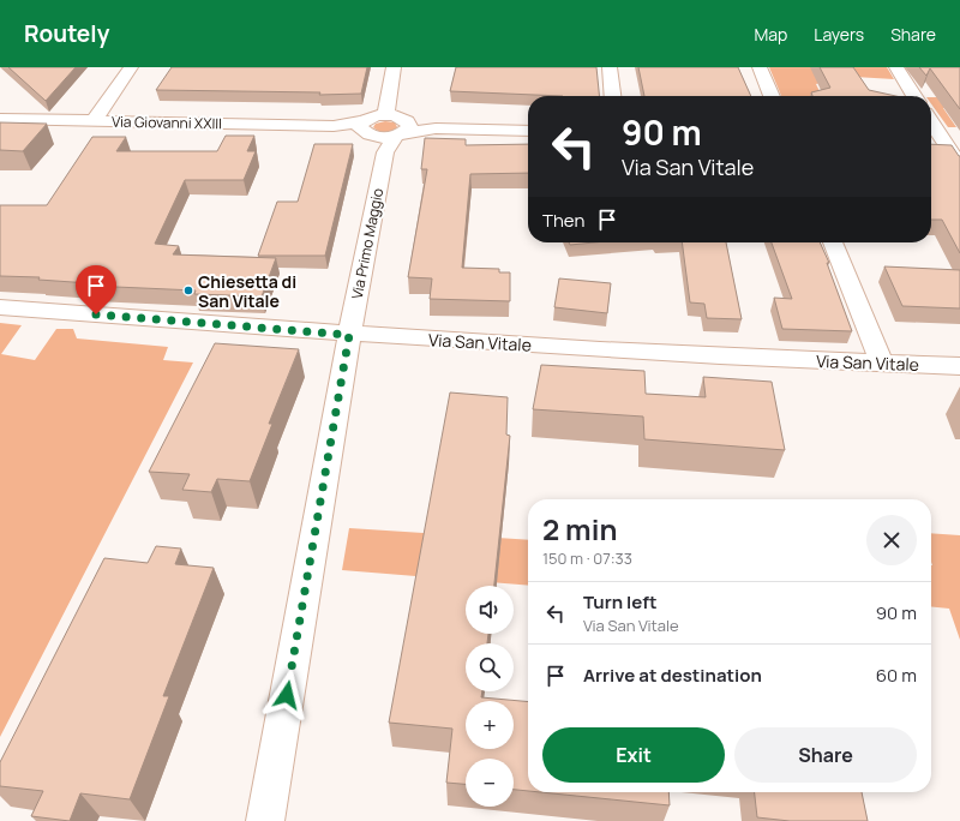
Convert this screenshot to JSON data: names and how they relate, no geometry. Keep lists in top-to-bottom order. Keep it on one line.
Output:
{"streets":{"street":["Via Giovanni XXIII","Via Primo Maggio","Via San Vitale"]},"crossings":[["Via Giovanni XXIII","Via Primo Maggio"],["Via Primo Maggio","Via San Vitale"]],"places":["Chiesetta di San Vitale"],"page":{"header":"Routely","nav":["Map","Layers","Share"],"turn":["90 m","Via San Vitale"],"then":"Then","heading":["2 min","150 m · 07:33"],"list":[{"name":"Turn left","note":"Via San Vitale","value":"90 m"},{"name":"Arrive at destination","value":"60 m"}],"map_buttons":["+","−"],"buttons":["Exit","Share"]}}
